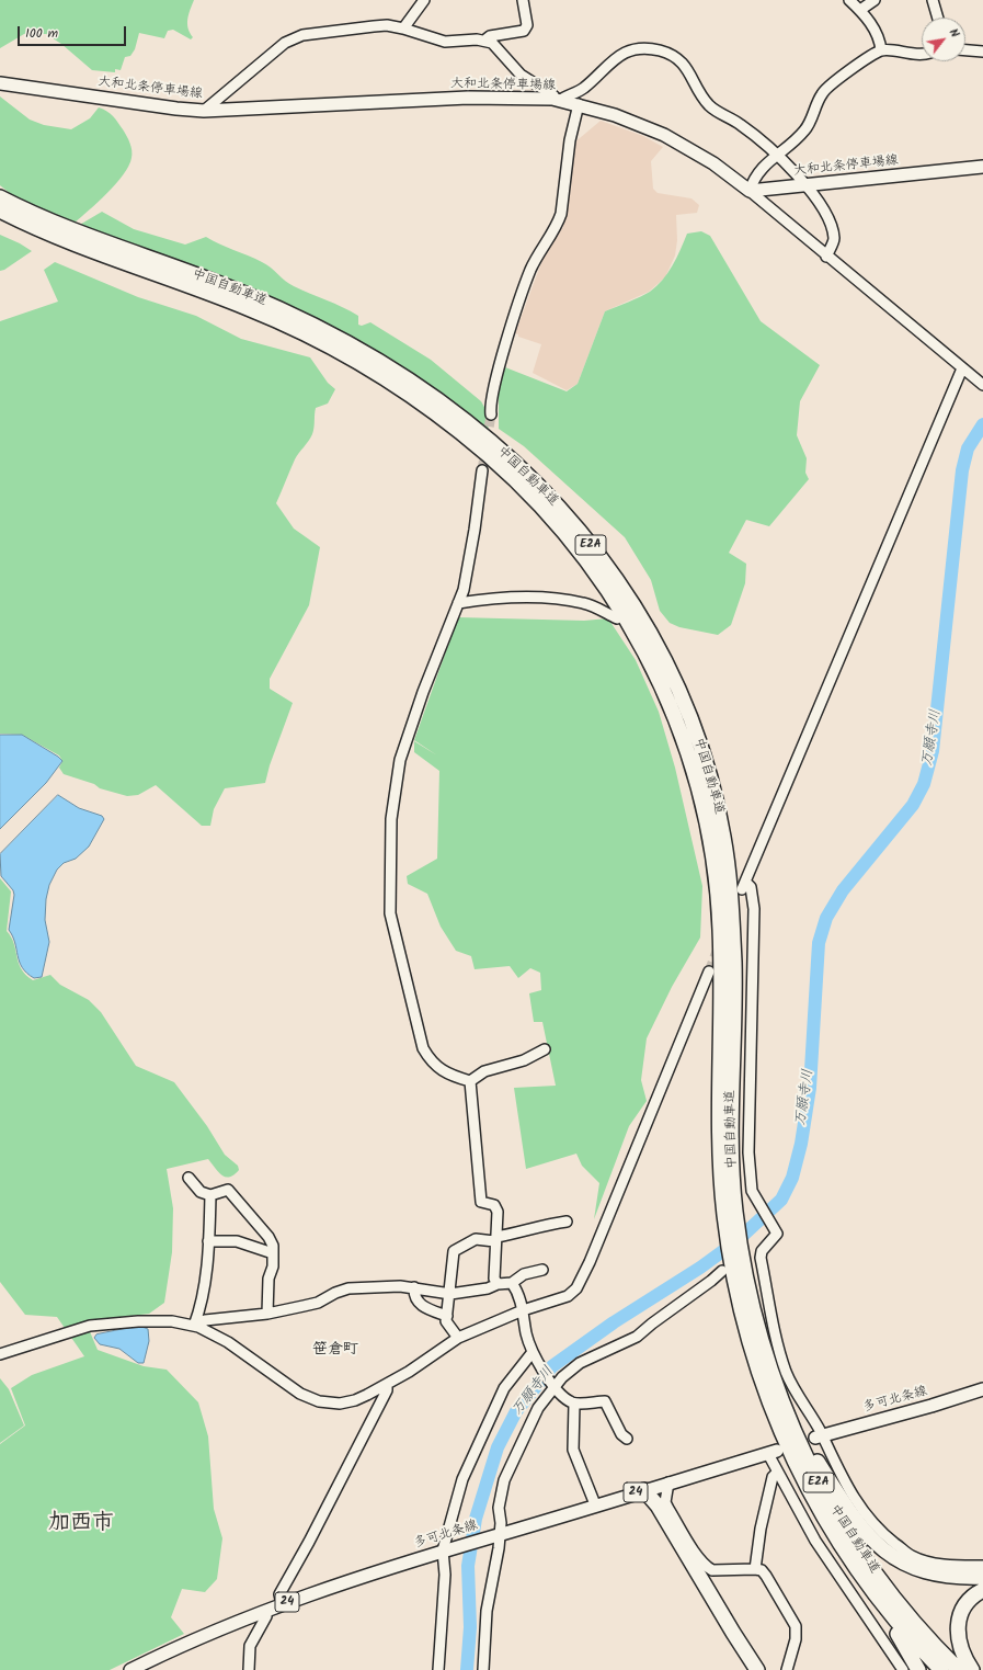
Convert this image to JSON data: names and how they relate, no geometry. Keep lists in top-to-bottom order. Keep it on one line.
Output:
{"streets":{"highway":["中国自動車道","E2A"],"main road":["大和北条停車場線","多可北条線","24"]},"districts":["笹倉町","加西市"],"water":["万願寺川"],"scale_bar":"100 m","north":"top right"}
